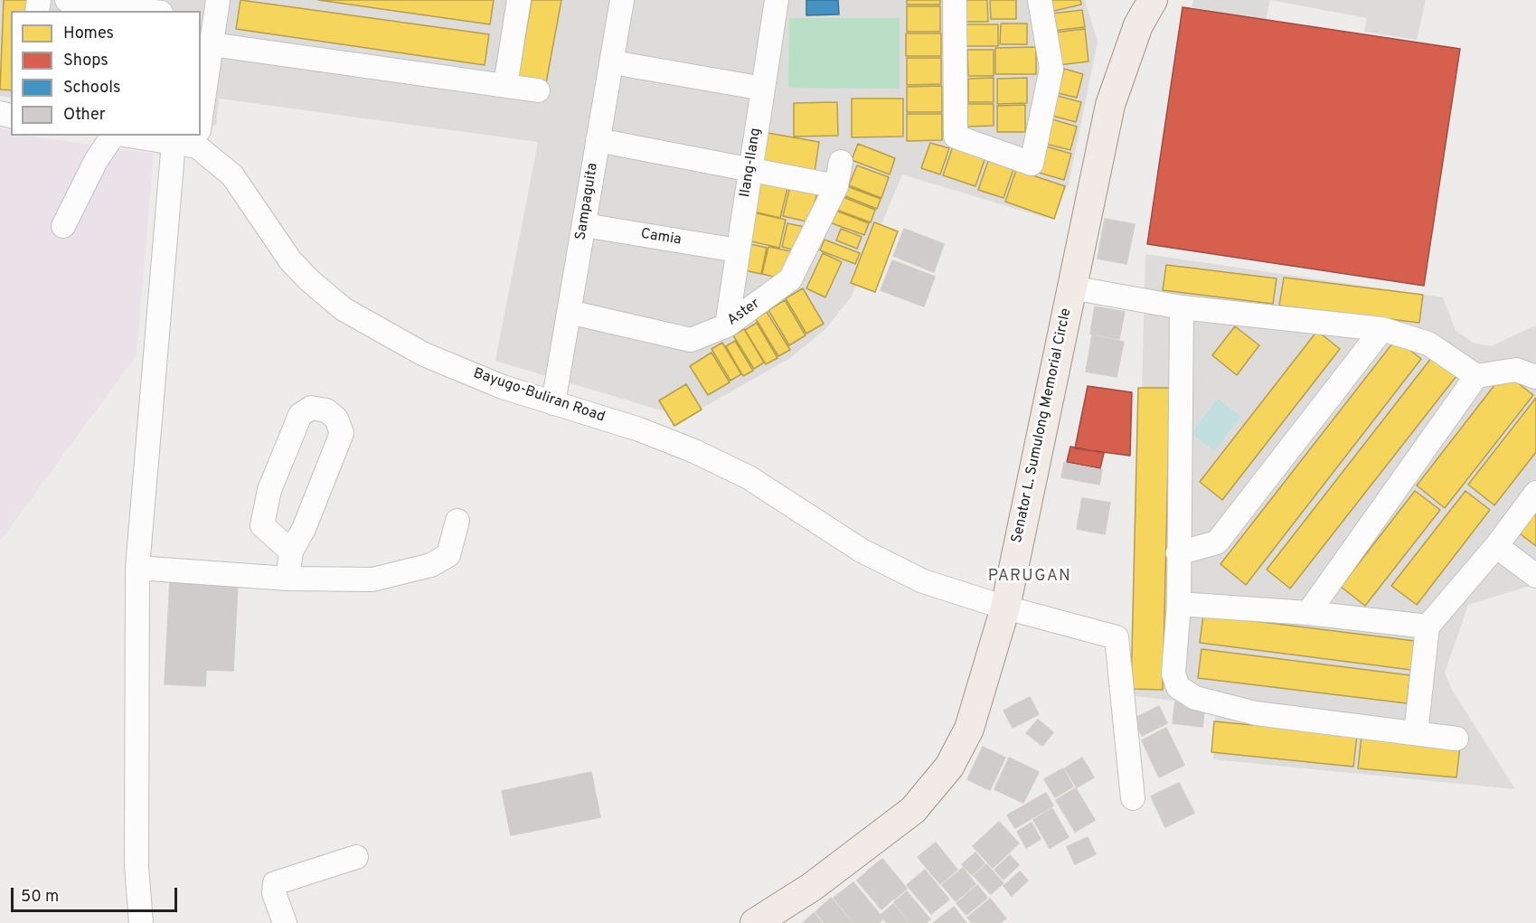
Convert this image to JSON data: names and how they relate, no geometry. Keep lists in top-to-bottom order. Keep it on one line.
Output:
{"streets":{"main road":["Senator L. Sumulong Memorial Circle"],"street":["Ilang-Ilang","Sampaguita","Camia","Aster","Bayugo-Buliran Road"]},"crossings":[["Ilang-Ilang","Camia"],["Ilang-Ilang","Aster"],["Sampaguita","Camia"],["Sampaguita","Aster"],["Sampaguita","Bayugo-Buliran Road"],["Bayugo-Buliran Road","Senator L. Sumulong Memorial Circle"]],"districts":["PARUGAN"],"legend":["Homes","Shops","Schools","Other"],"scale_bar":"50 m"}
